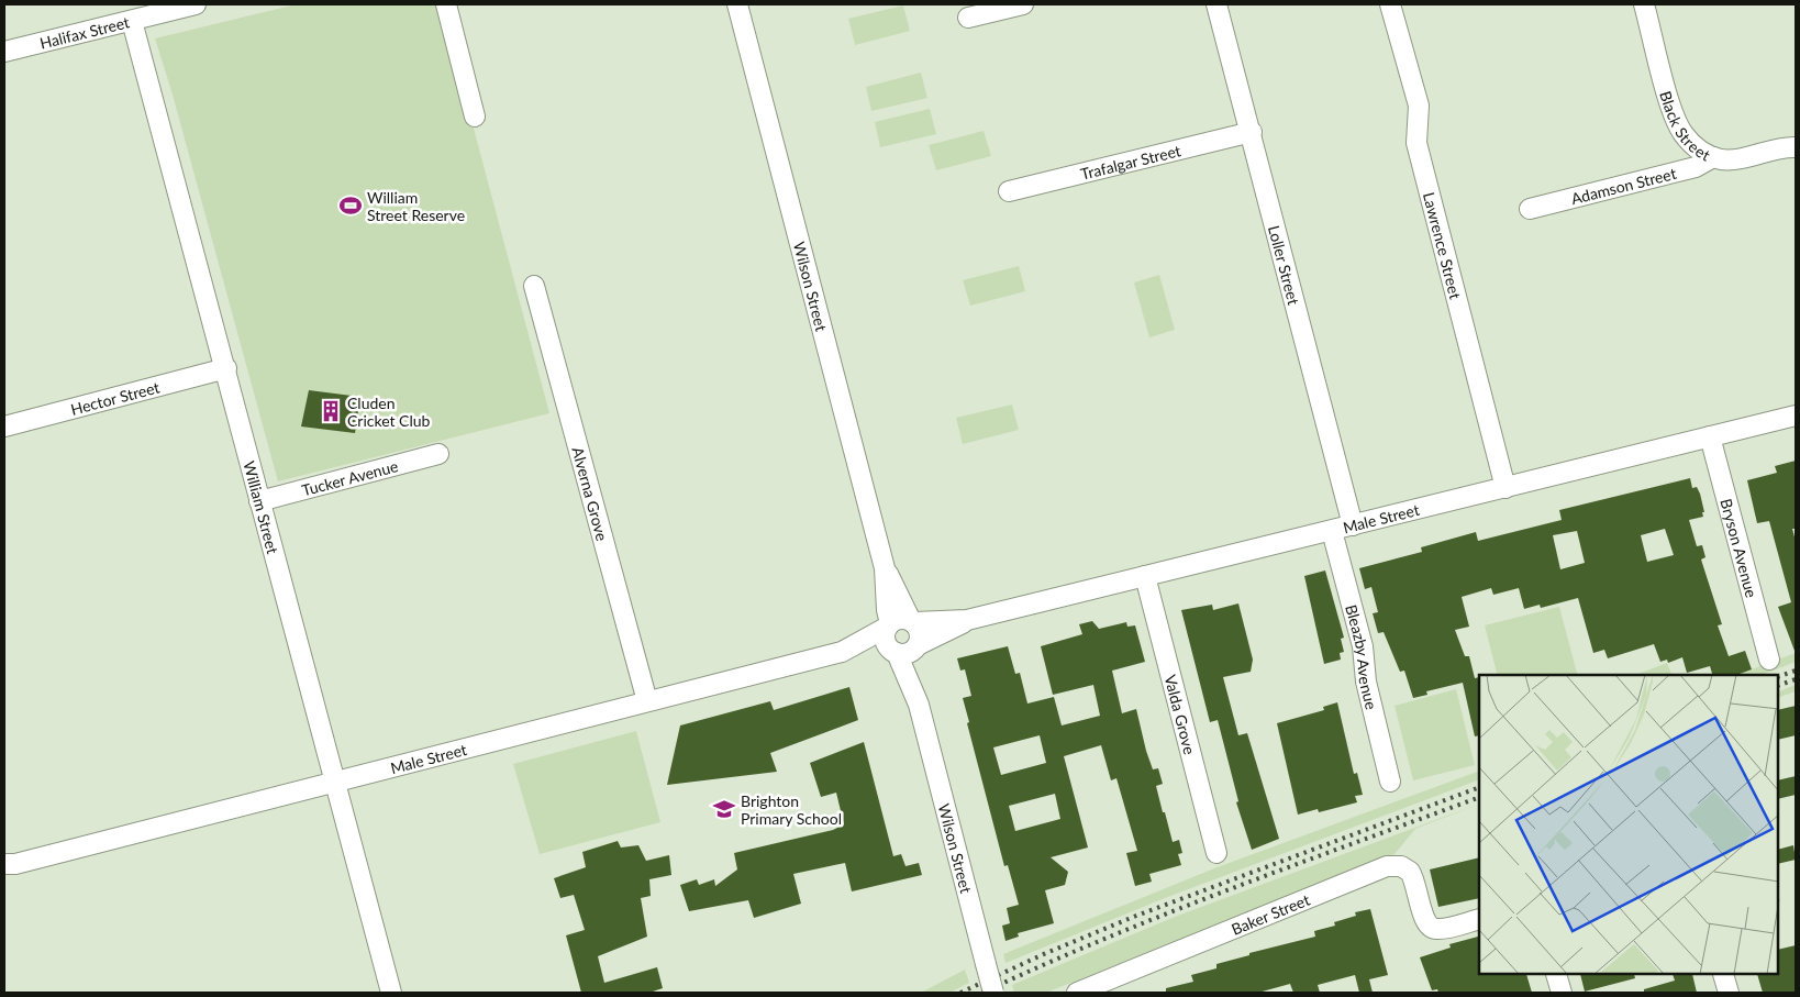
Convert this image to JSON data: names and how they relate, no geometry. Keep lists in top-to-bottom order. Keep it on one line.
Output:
{"streets":{"street":["Halifax Street","Black Street","Trafalgar Street","Adamson Street","Lawrence Street","Loller Street","Wilson Street","Hector Street","Tucker Avenue","Alverna Grove","William Street","Male Street","Bryson Avenue","Bleazby Avenue","Valda Grove","Baker Street"]},"crossings":[["Halifax Street","William Street"],["Black Street","Adamson Street"],["Trafalgar Street","Loller Street"],["Lawrence Street","Male Street"],["Loller Street","Male Street"],["Wilson Street","Male Street"],["Hector Street","William Street"],["Tucker Avenue","William Street"],["Alverna Grove","Male Street"],["William Street","Male Street"],["Male Street","Bryson Avenue"],["Male Street","Bleazby Avenue"],["Male Street","Valda Grove"]],"places":{"sports":["William Street Reserve"],"building":["Cluden Cricket Club"],"school or university":["Brighton Primary School"]}}
